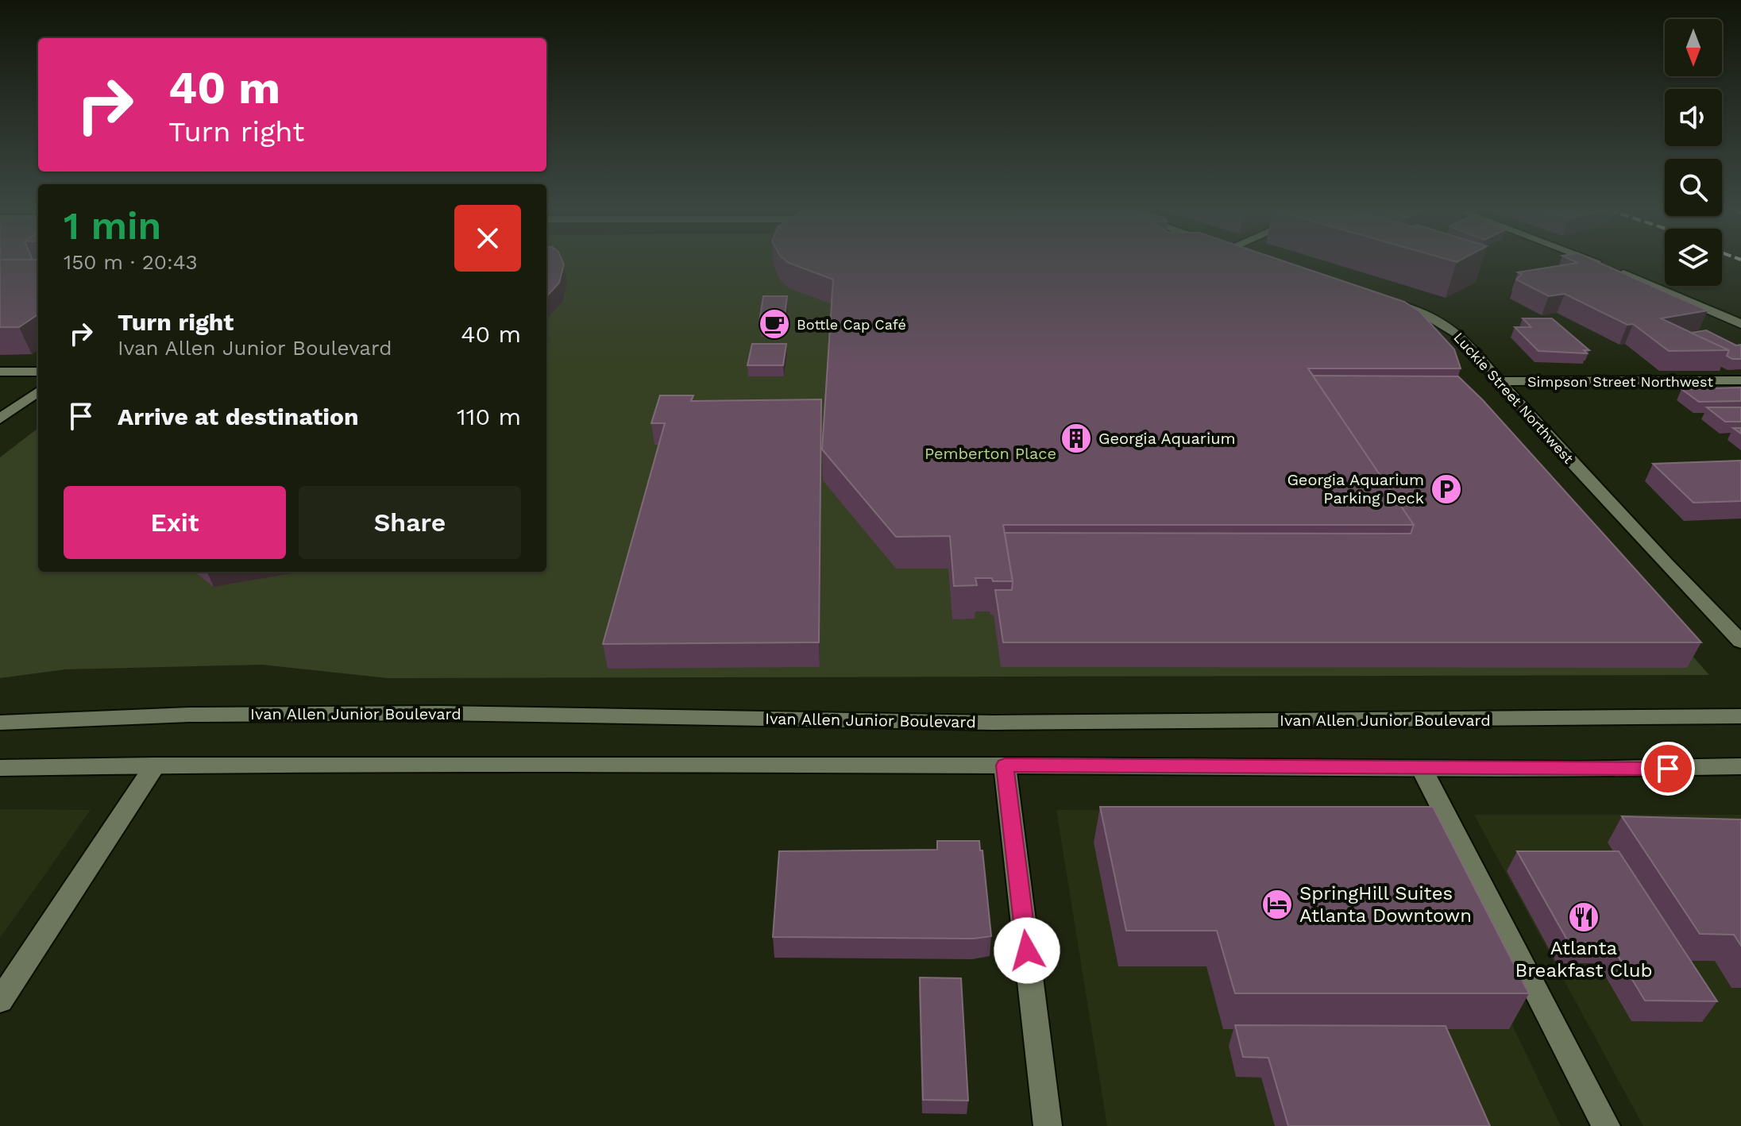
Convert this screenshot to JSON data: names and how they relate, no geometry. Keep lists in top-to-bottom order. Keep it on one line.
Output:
{"streets":{"main road":["Simpson Street Northwest","Luckie Street Northwest","Ivan Allen Junior Boulevard"]},"crossings":[["Simpson Street Northwest","Luckie Street Northwest"]],"parks":["Pemberton Place"],"places":{"cafe":["Bottle Cap Café"],"building":["Georgia Aquarium"],"parking":["Georgia Aquarium Parking Deck"],"hotel":["SpringHill Suites Atlanta Downtown"],"restaurant":["Atlanta Breakfast Club"]},"north":"bottom","page":{"turn":["40 m","Turn right"],"heading":["1 min","150 m · 20:43"],"list":[{"name":"Turn right","note":"Ivan Allen Junior Boulevard","value":"40 m"},{"name":"Arrive at destination","value":"110 m"}],"buttons":["Exit","Share"]}}
